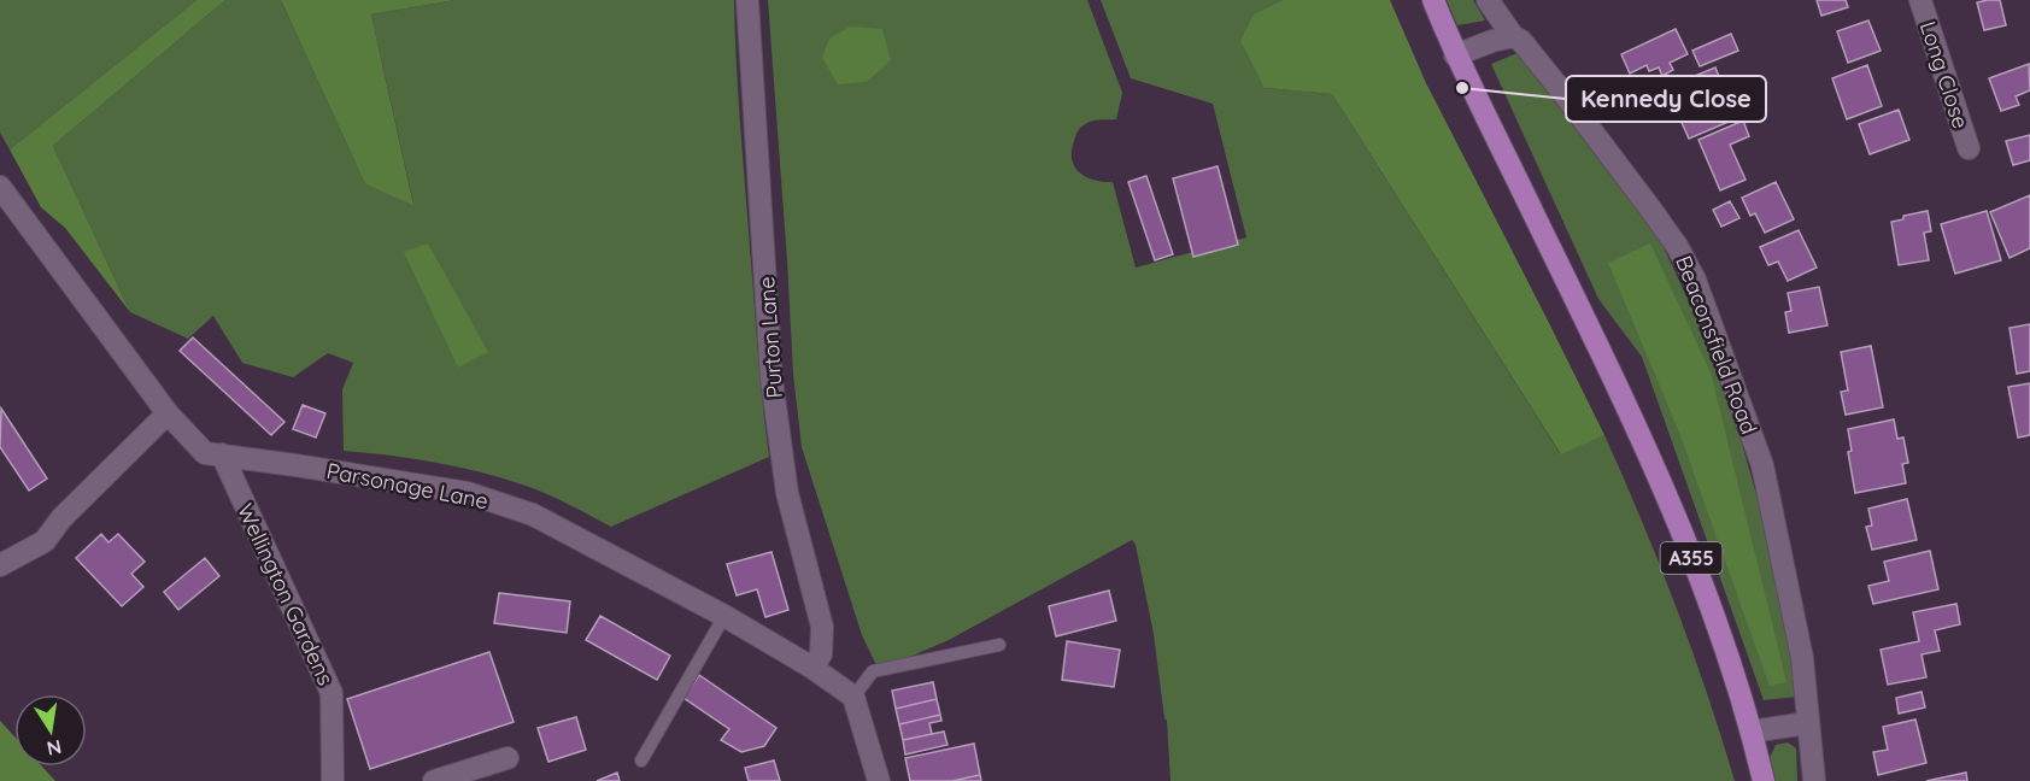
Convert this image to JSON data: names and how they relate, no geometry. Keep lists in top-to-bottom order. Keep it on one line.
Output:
{"streets":{"main road":["A355"],"street":["Long Close","Purton Lane","Beaconsfield Road","Parsonage Lane","Wellington Gardens"]},"crossings":[["Purton Lane","Parsonage Lane"],["Parsonage Lane","Wellington Gardens"]],"places":["Kennedy Close"],"north":"bottom"}
